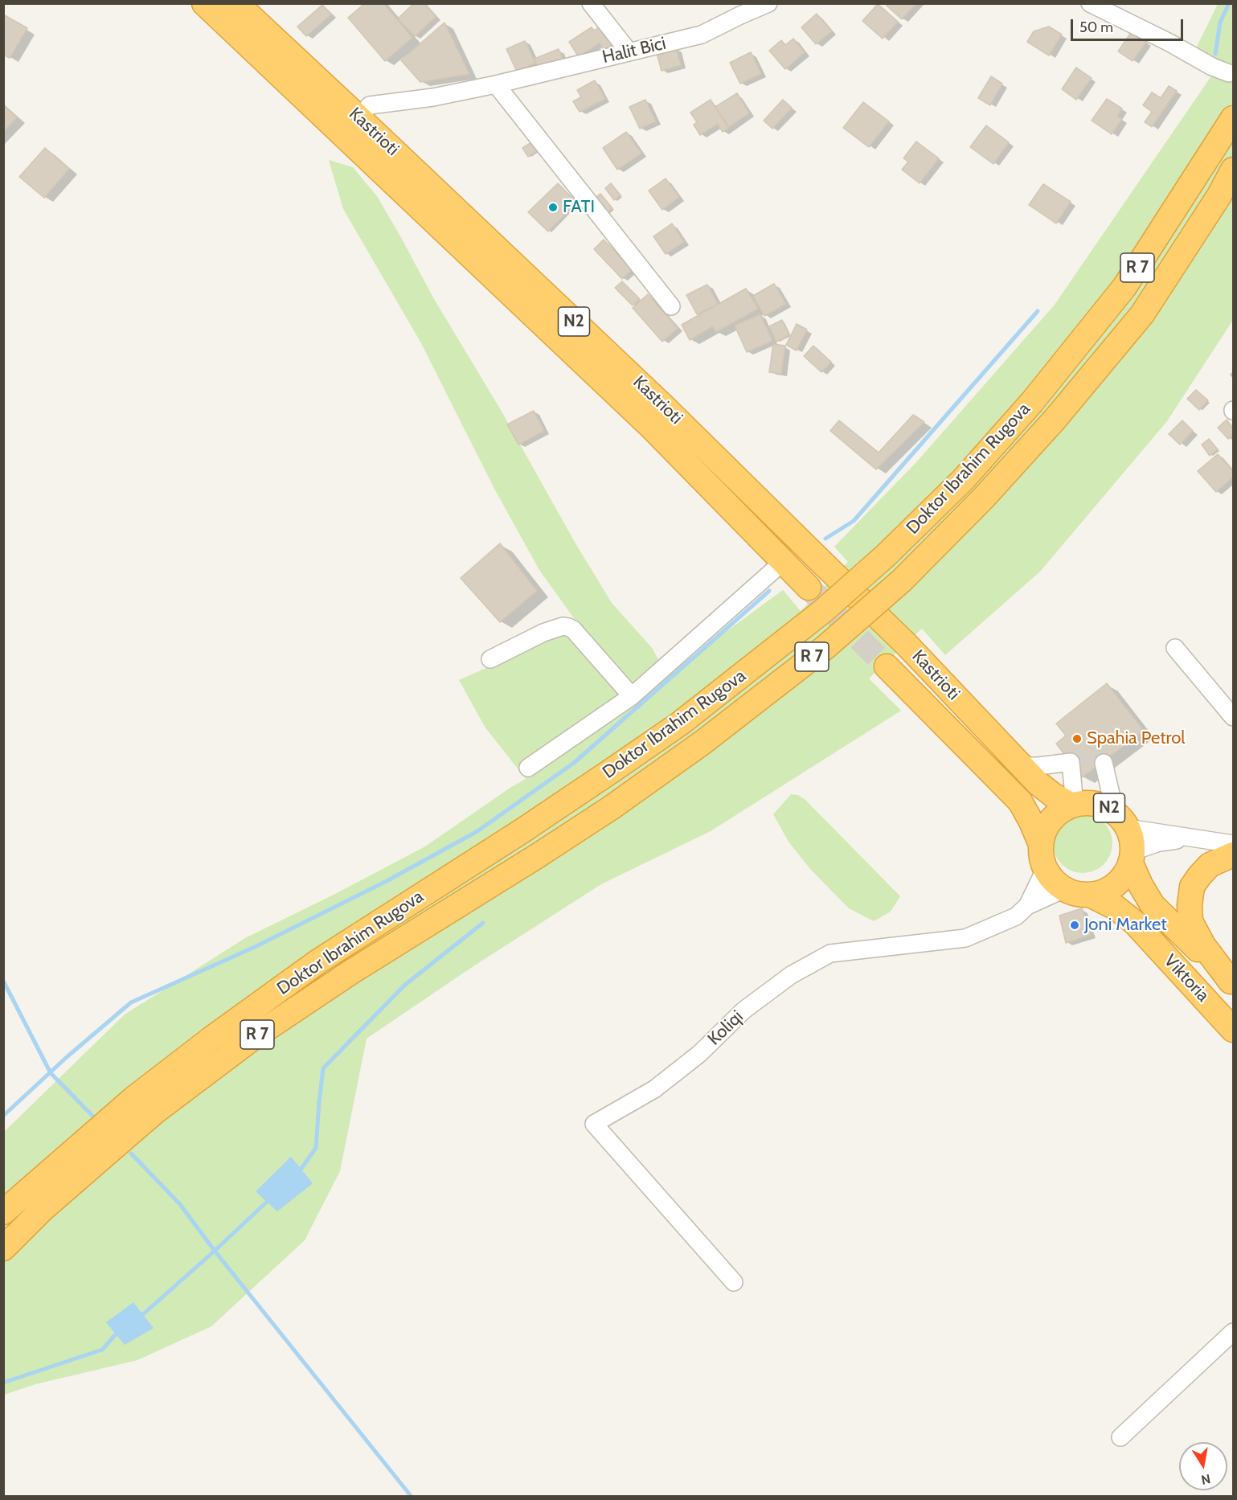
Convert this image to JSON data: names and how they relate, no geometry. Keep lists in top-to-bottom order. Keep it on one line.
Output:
{"streets":{"highway":["Kastrioti","R 7","N2","Doktor Ibrahim Rugova","Viktoria"],"street":["Halit Bici","Koliqi"]},"crossings":[["Halit Bici","Kastrioti"],["Kastrioti","N2"],["Kastrioti","Viktoria"],["Kastrioti","Koliqi"],["N2","Viktoria"],["N2","Koliqi"],["Viktoria","Koliqi"]],"places":["FATI","Spahia Petrol","Joni Market"],"scale_bar":"50 m","north":"bottom"}
